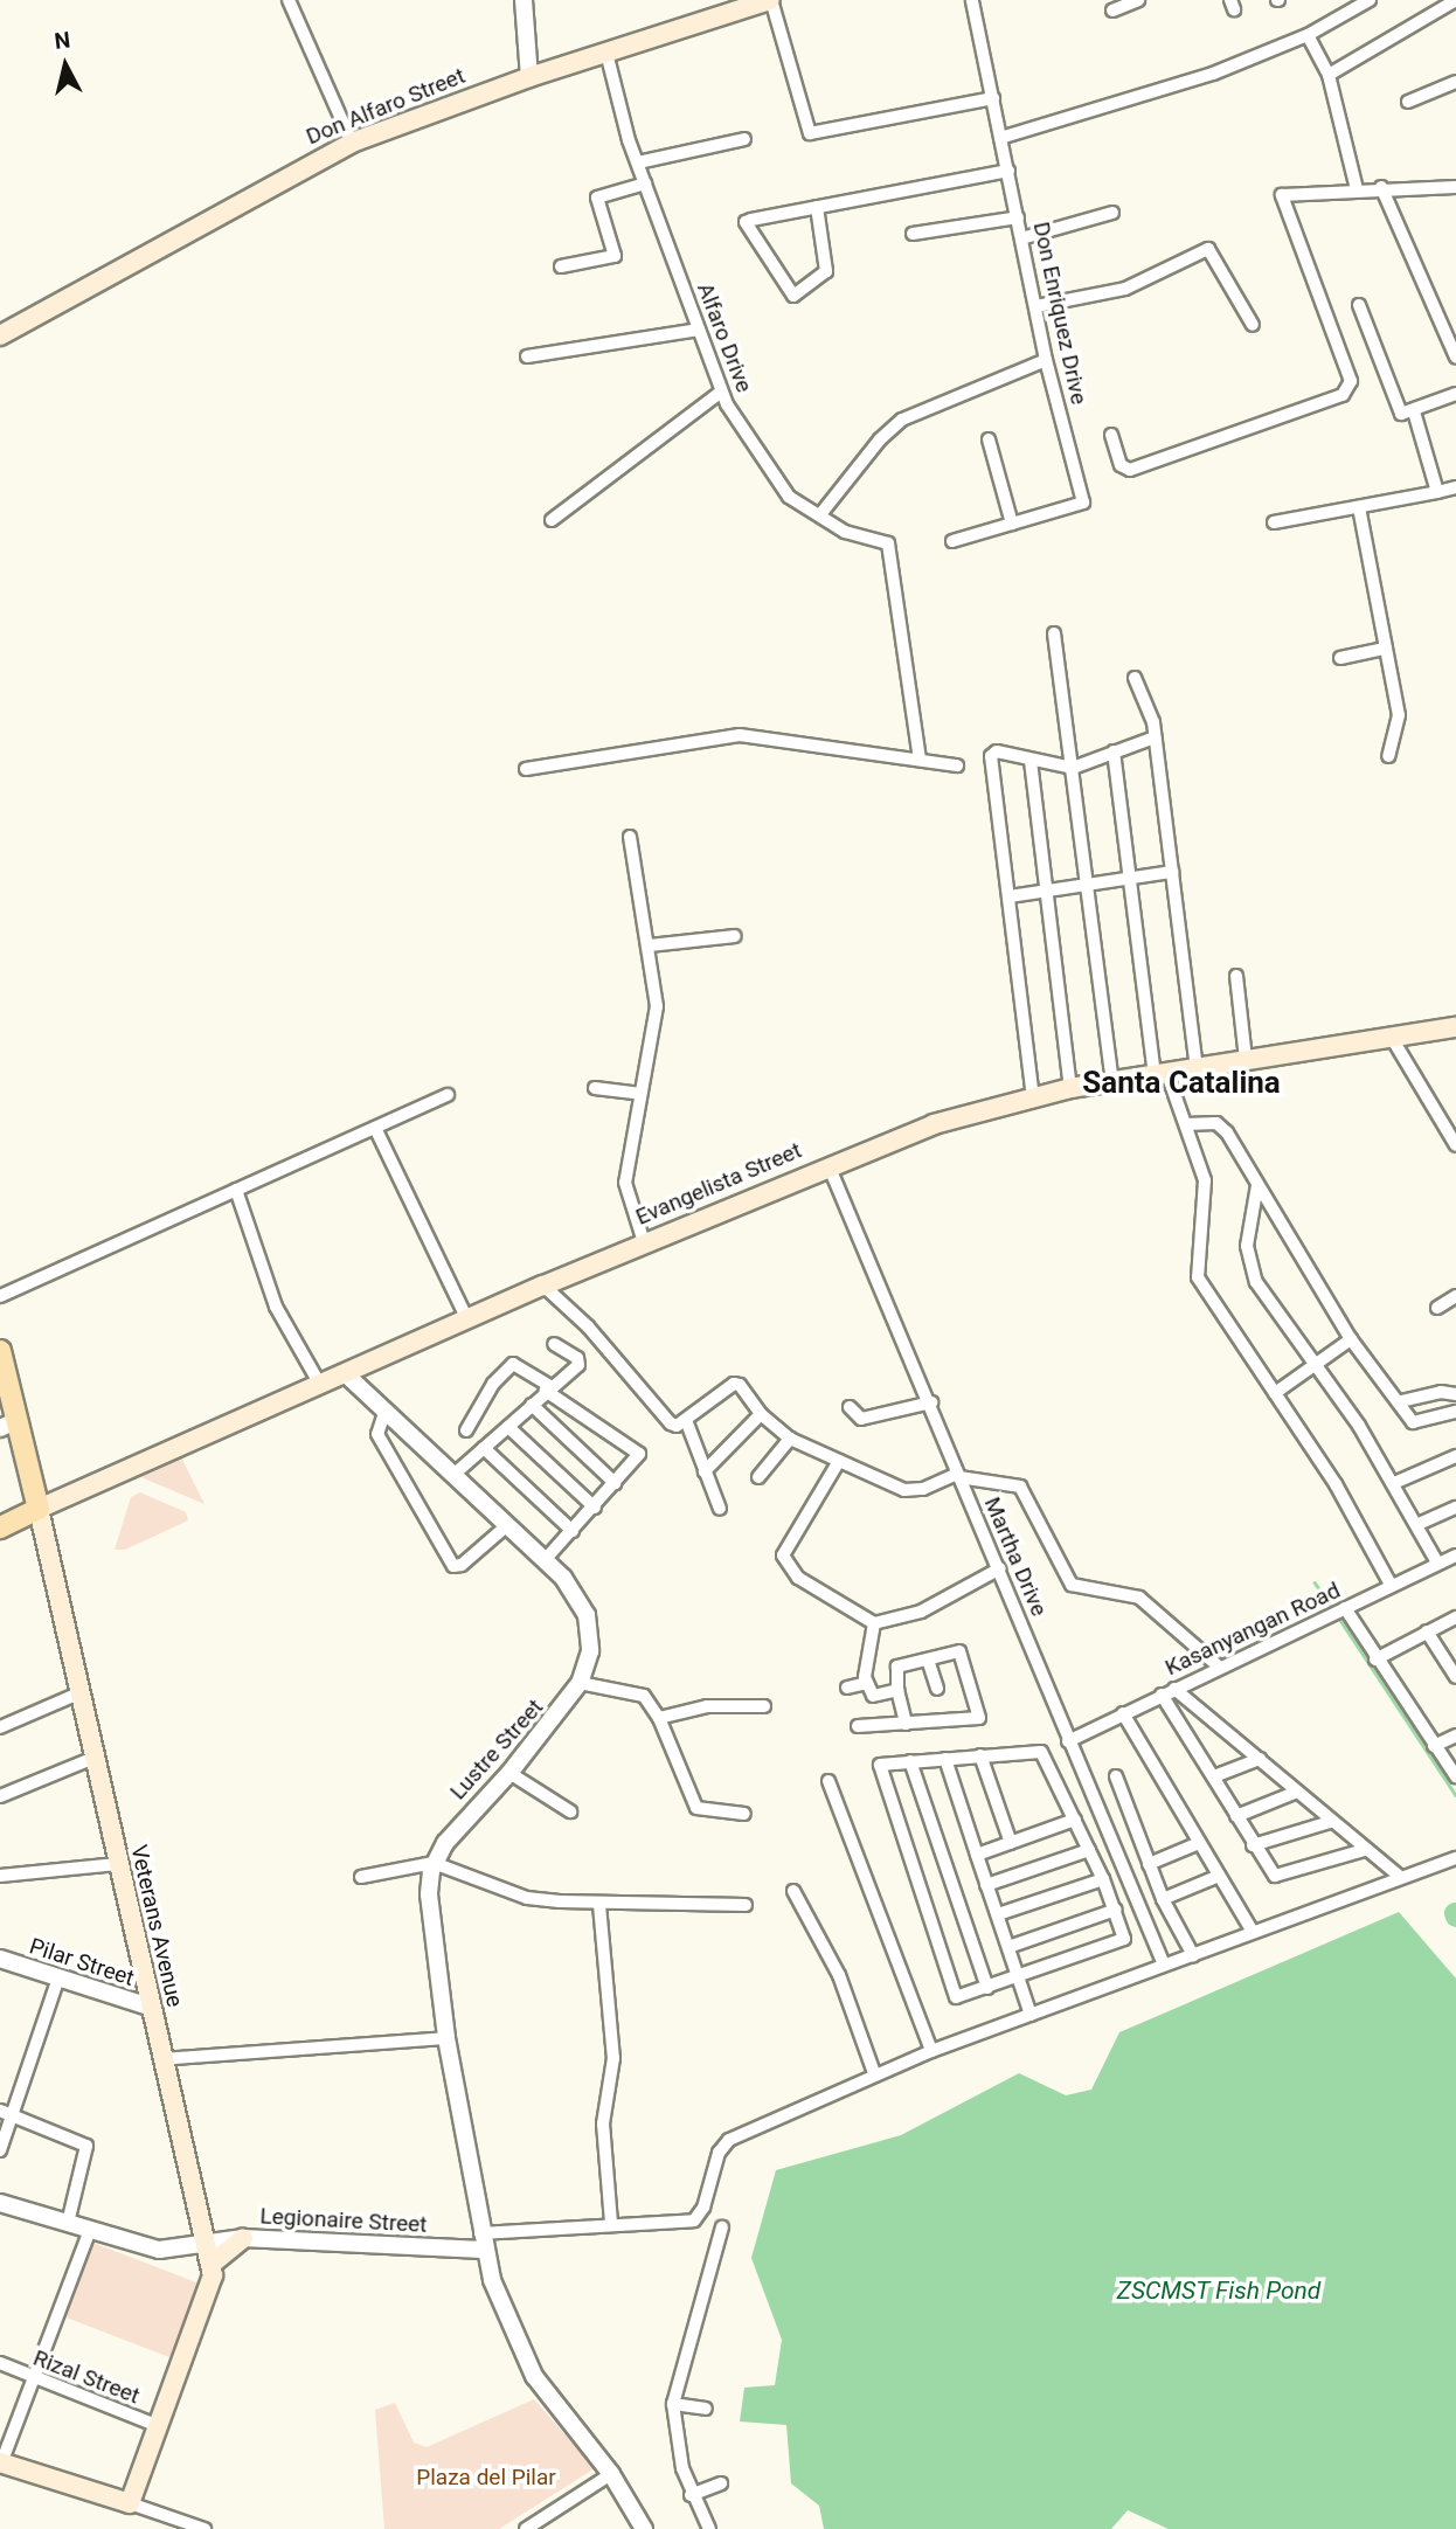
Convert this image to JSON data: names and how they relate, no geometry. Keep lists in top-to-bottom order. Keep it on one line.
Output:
{"streets":{"main road":["Don Alfaro Street","Evangelista Street","Veterans Avenue"],"street":["Don Enriquez Drive","Alfaro Drive","Martha Drive","Kasanyangan Road","Lustre Street","Pilar Street","Legionaire Street","Rizal Street"]},"crossings":[["Don Alfaro Street","Alfaro Drive"],["Evangelista Street","Martha Drive"],["Evangelista Street","Lustre Street"],["Evangelista Street","Veterans Avenue"],["Martha Drive","Kasanyangan Road"],["Veterans Avenue","Pilar Street"],["Veterans Avenue","Legionaire Street"],["Veterans Avenue","Rizal Street"]],"districts":["Santa Catalina"],"water":["ZSCMST Fish Pond"],"parks":["Plaza del Pilar"],"north":"top"}
